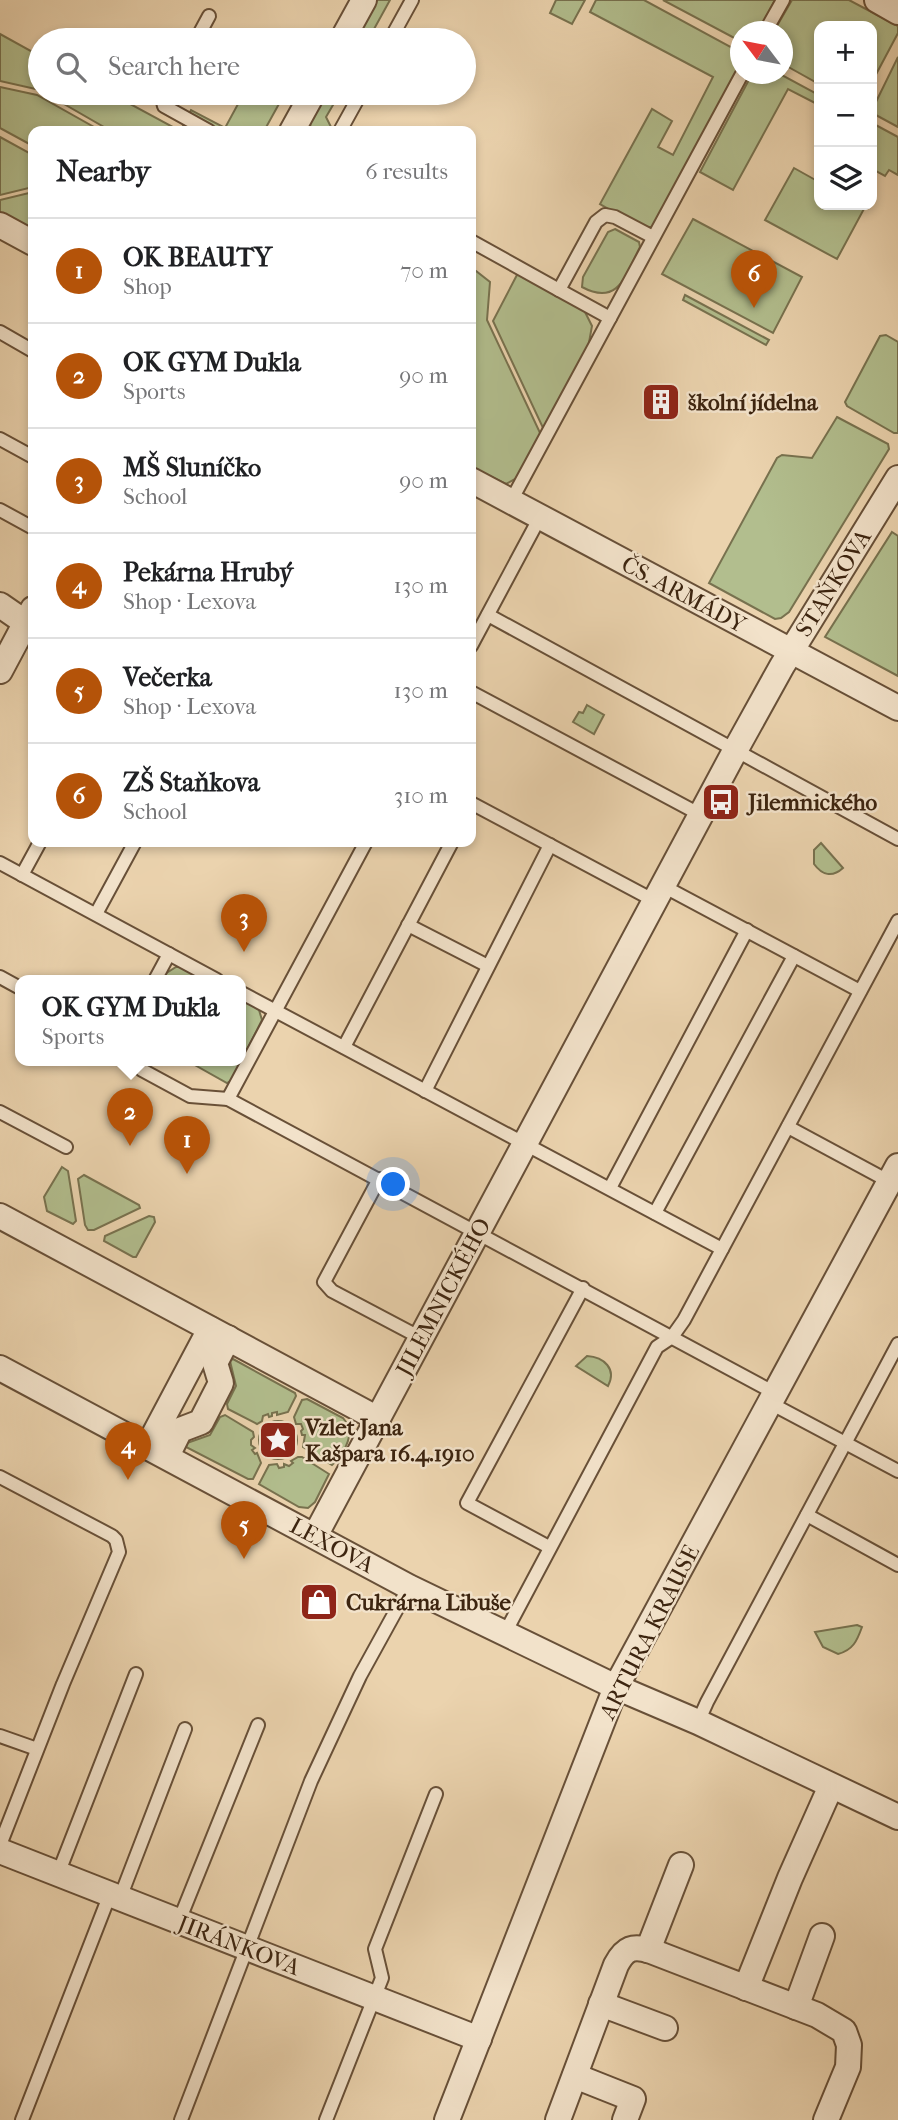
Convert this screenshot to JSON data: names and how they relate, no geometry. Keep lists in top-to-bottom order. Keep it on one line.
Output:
{"streets":{"street":["STAŇKOVA","ČS. ARMÁDY","JILEMNICKÉHO","LEXOVA","ARTURA KRAUSE","JIRÁNKOVA"]},"crossings":[["STAŇKOVA","ČS. ARMÁDY"],["STAŇKOVA","JILEMNICKÉHO"],["ČS. ARMÁDY","JILEMNICKÉHO"],["JILEMNICKÉHO","LEXOVA"],["LEXOVA","ARTURA KRAUSE"],["ARTURA KRAUSE","JIRÁNKOVA"]],"places":{"building":["školní jídelna"],"bus stop":["Jilemnického"],"place":["Vzlet Jana Kašpara 16.4.1910"],"shop":["Cukrárna Libuše"]},"north":"top left","page":{"map_buttons":["+","−"],"search":"Search here","heading":["Nearby","6 results"],"list":[{"mark":"1","name":"OK BEAUTY","note":"Shop","value":"70 m"},{"mark":"2","name":"OK GYM Dukla","note":"Sports","value":"90 m"},{"mark":"3","name":"MŠ Sluníčko","note":"School","value":"90 m"},{"mark":"4","name":"Pekárna Hrubý","note":"Shop · Lexova","value":"130 m"},{"mark":"5","name":"Večerka","note":"Shop · Lexova","value":"130 m"},{"mark":"6","name":"ZŠ Staňkova","note":"School","value":"310 m"}],"pins":["6","3","2","1","4","5"],"popup":["OK GYM Dukla","Sports"]}}
